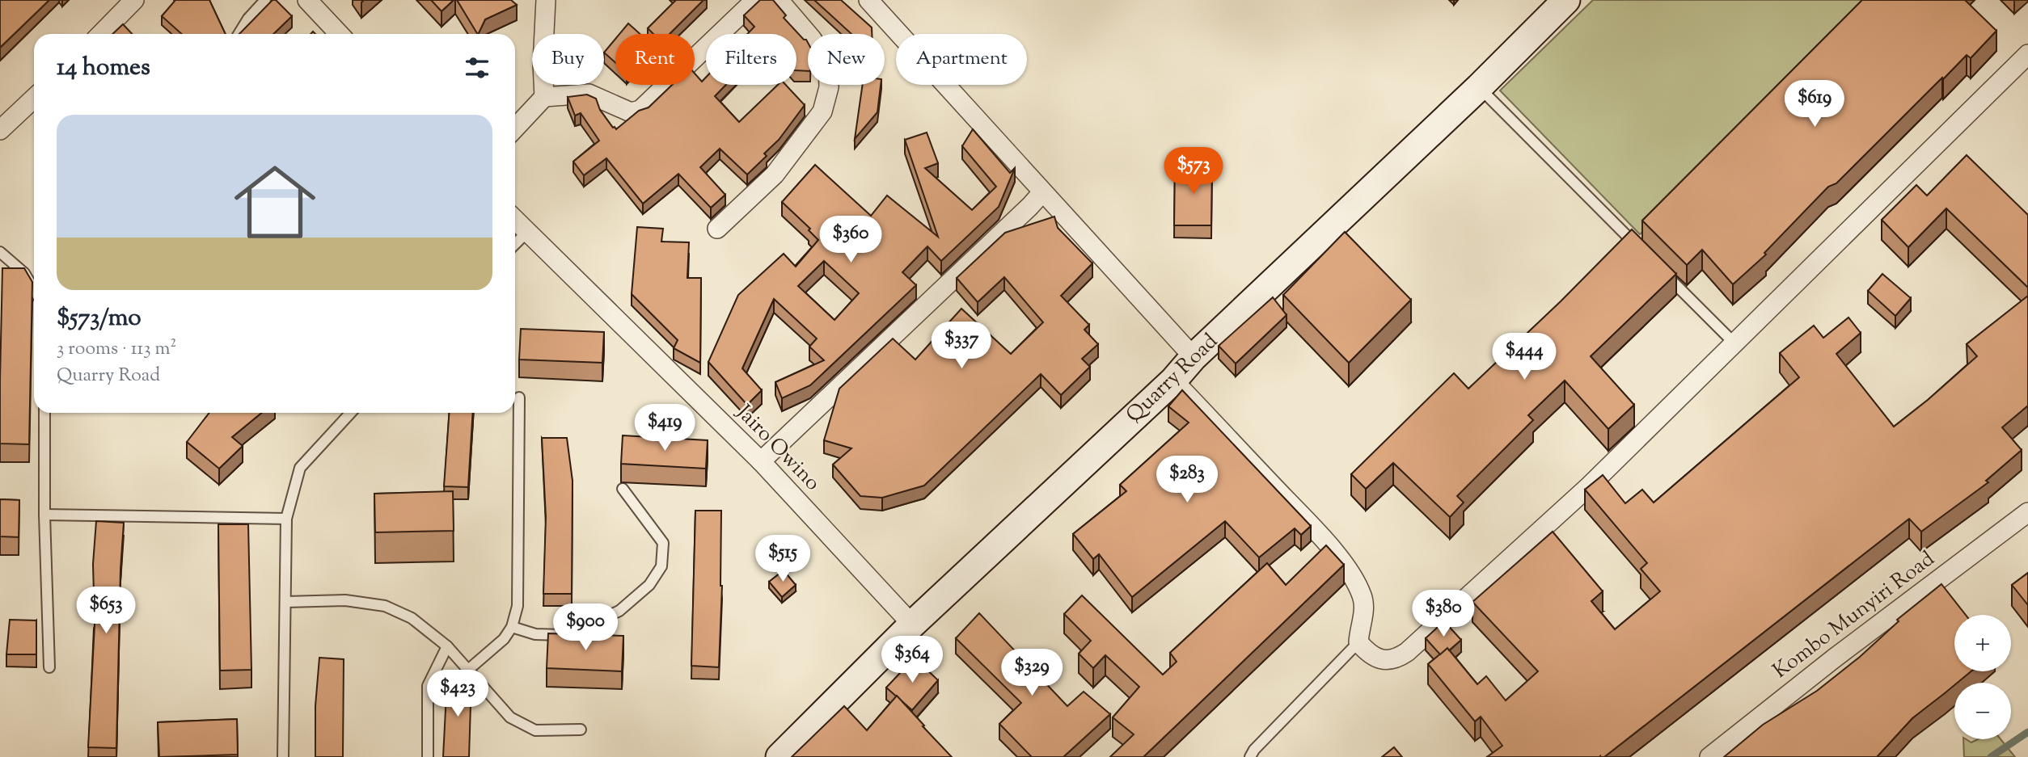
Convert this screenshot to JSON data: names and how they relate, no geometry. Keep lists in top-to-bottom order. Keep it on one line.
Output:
{"streets":{"main road":["Quarry Road"],"street":["Jairo Owino","Kombo Munyiri Road"]},"crossings":[["Quarry Road","Jairo Owino"]],"page":{"chip":["Buy","Rent","Filters","New","Apartment"],"heading":"14 homes","price":["$619","$573","$360","$337","$444","$419","$283","$515","$653","$380","$900","$364","$329","$423"],"list":[{"name":"$573/mo","note":"3 rooms · 113 m² · Quarry Road"}],"map_buttons":["+","−"]}}
